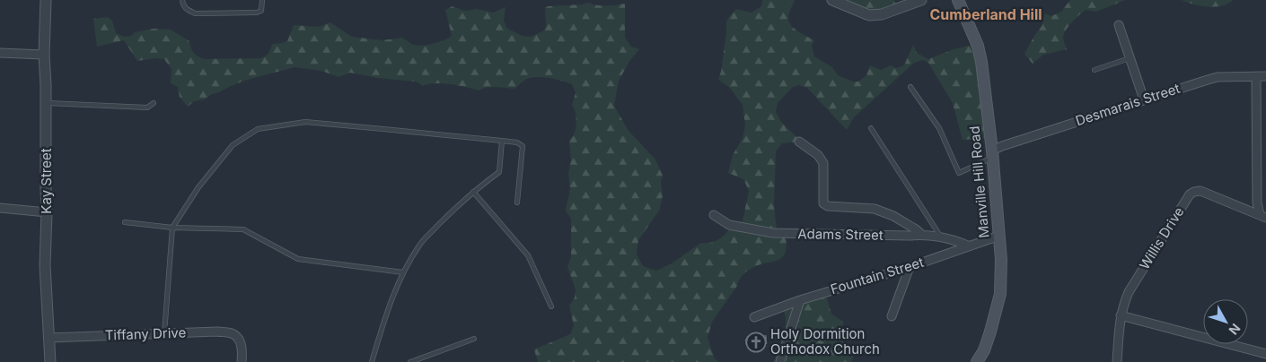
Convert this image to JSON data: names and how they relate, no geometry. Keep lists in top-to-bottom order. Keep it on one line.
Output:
{"streets":{"main road":["Manville Hill Road"],"street":["Desmarais Street","Kay Street","Adams Street","Willis Drive","Fountain Street","Tiffany Drive"]},"crossings":[["Desmarais Street","Manville Hill Road"],["Kay Street","Tiffany Drive"],["Manville Hill Road","Fountain Street"],["Adams Street","Fountain Street"]],"districts":["Cumberland Hill"],"places":{"church":["Holy Dormition Orthodox Church"]},"north":"bottom right"}
